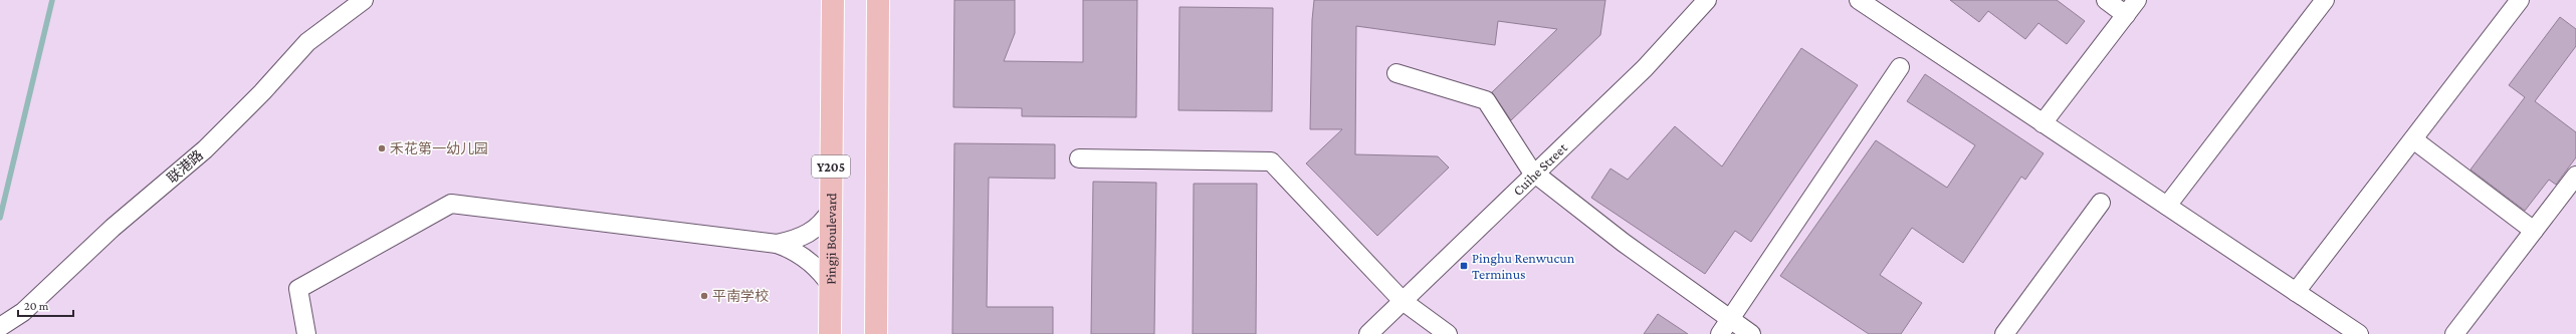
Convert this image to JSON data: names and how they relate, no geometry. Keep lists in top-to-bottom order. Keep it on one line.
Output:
{"streets":{"main road":["Y205","Pingji Boulevard"],"street":["联港路","Cuihe Street"]},"places":{"other":["禾花第一幼儿园","平南学校"],"transit":["Pinghu Renwucun Terminus"]},"scale_bar":"20 m"}
